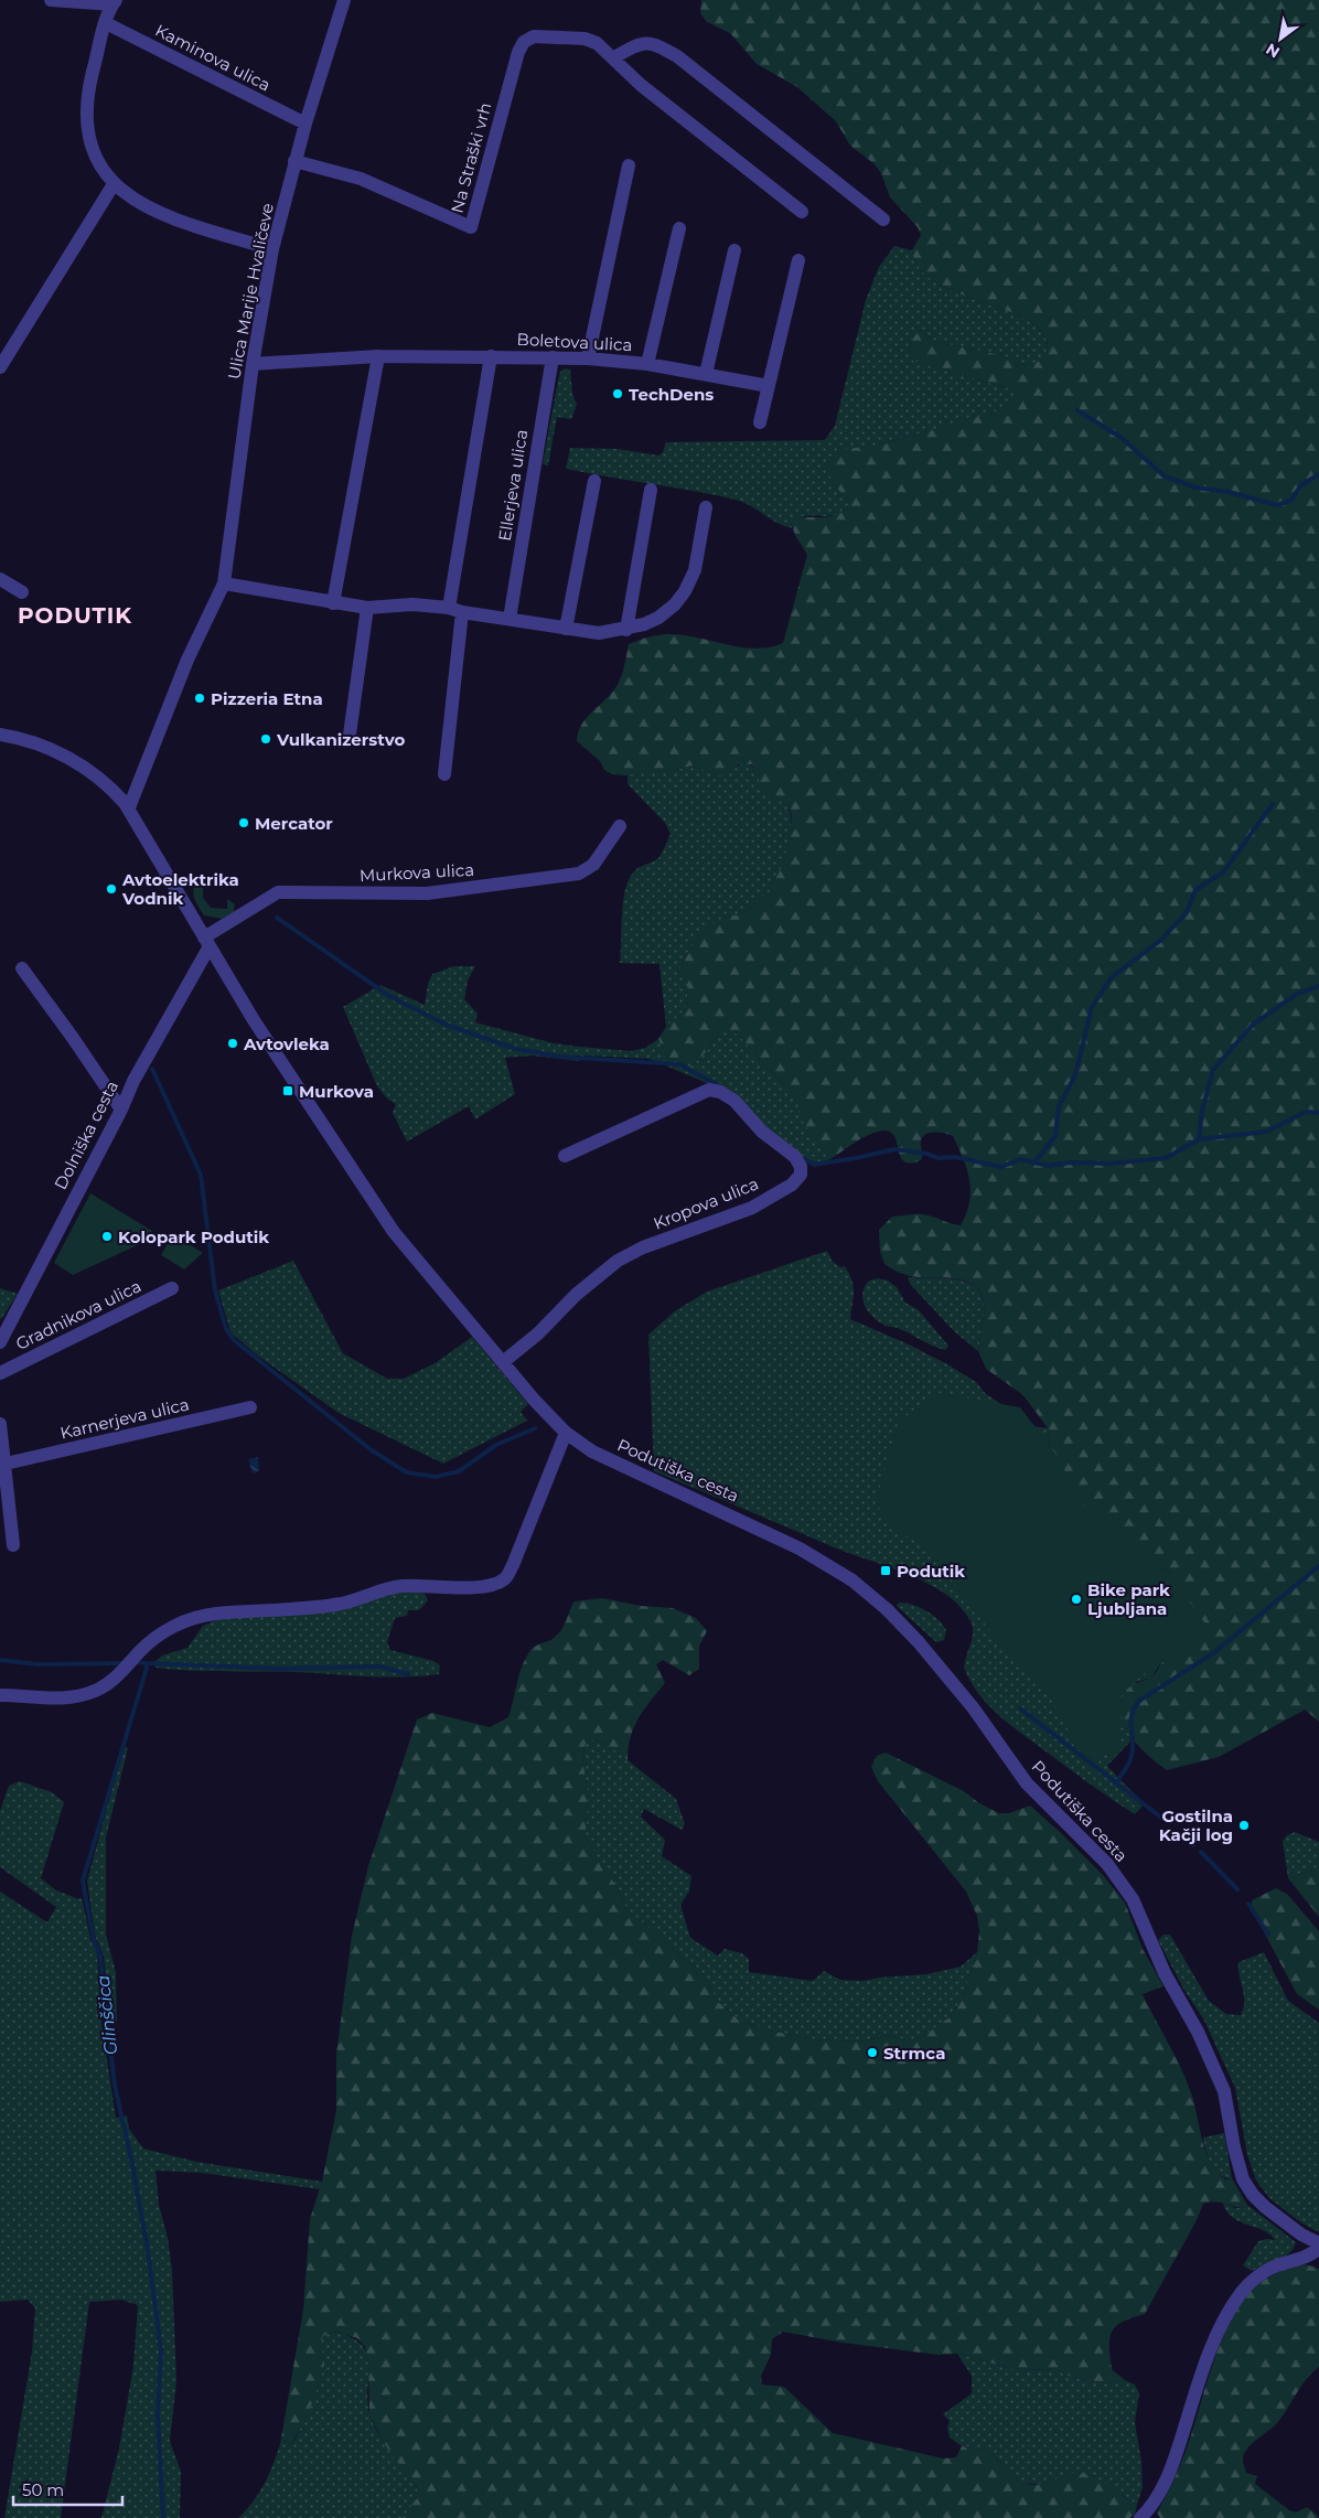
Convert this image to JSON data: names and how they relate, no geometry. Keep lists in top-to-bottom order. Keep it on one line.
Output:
{"streets":{"street":["Kaminova ulica","Na Straški vrh","Ulica Marije Hvaličeve","Boletova ulica","Ellerjeva ulica","Murkova ulica","Dolniška cesta","Kropova ulica","Gradnikova ulica","Karnerjeva ulica","Podutiška cesta"]},"crossings":[["Kaminova ulica","Ulica Marije Hvaličeve"],["Na Straški vrh","Ulica Marije Hvaličeve"],["Ulica Marije Hvaličeve","Boletova ulica"],["Ulica Marije Hvaličeve","Podutiška cesta"],["Boletova ulica","Ellerjeva ulica"],["Murkova ulica","Dolniška cesta"],["Murkova ulica","Podutiška cesta"],["Dolniška cesta","Podutiška cesta"],["Kropova ulica","Podutiška cesta"]],"districts":["PODUTIK"],"water":["Glinščica"],"places":{"other":["TechDens","Pizzeria Etna","Vulkanizerstvo","Mercator","Avtoelektrika Vodnik","Avtovleka","Kolopark Podutik","Bike park Ljubljana","Gostilna Kačji log","Strmca"],"transit":["Murkova","Podutik"]},"scale_bar":"50 m","north":"bottom left"}
